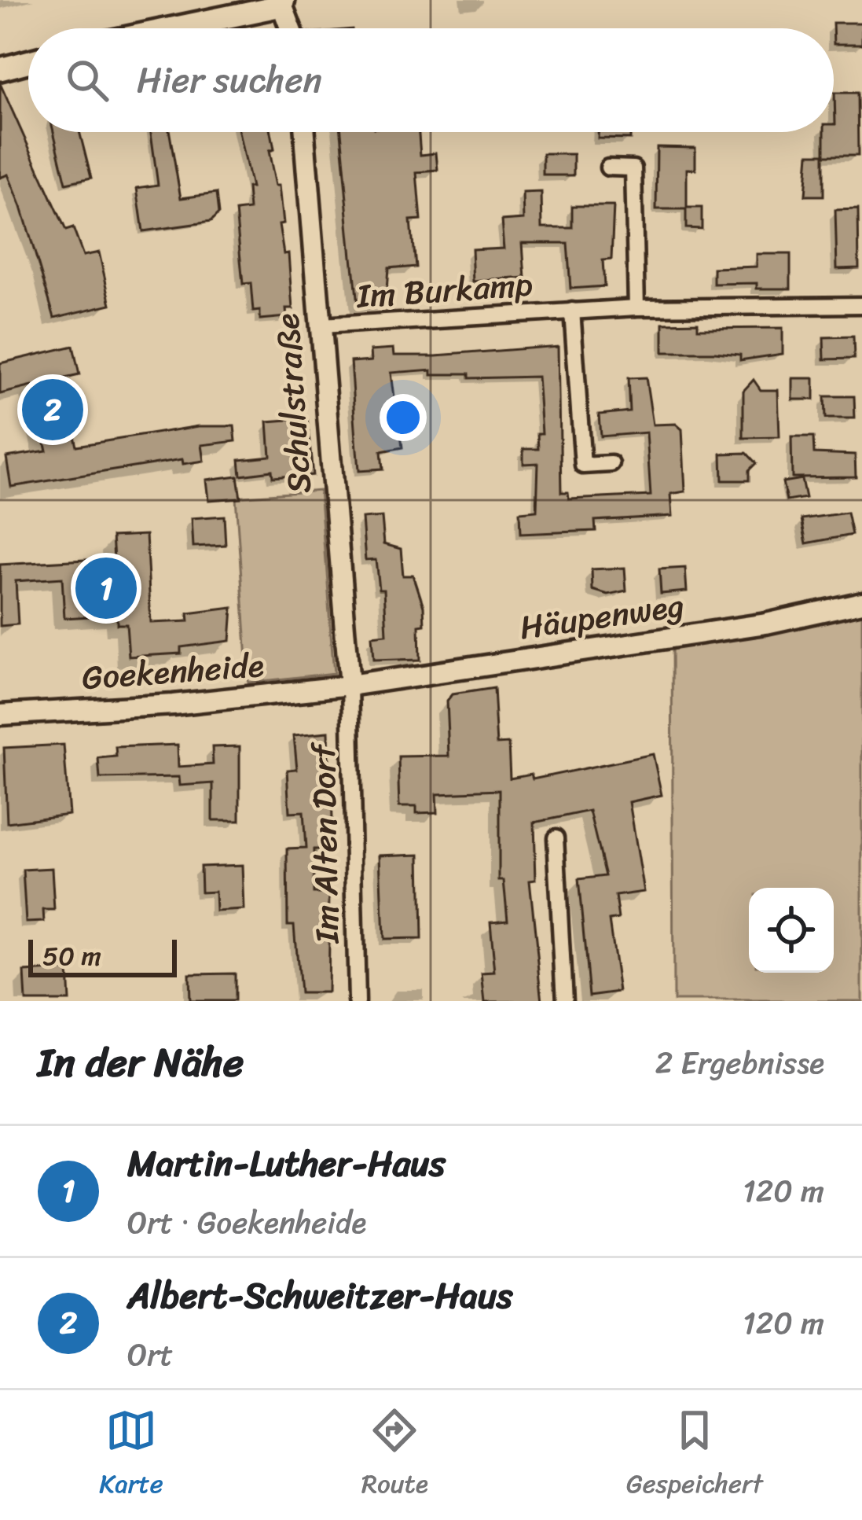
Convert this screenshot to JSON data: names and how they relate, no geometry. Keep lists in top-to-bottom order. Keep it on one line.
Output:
{"streets":{"street":["Im Burkamp","Schulstraße","Häupenweg","Goekenheide","Im Alten Dorf"]},"crossings":[["Im Burkamp","Schulstraße"],["Schulstraße","Häupenweg"],["Schulstraße","Goekenheide"],["Schulstraße","Im Alten Dorf"],["Häupenweg","Goekenheide"],["Häupenweg","Im Alten Dorf"],["Goekenheide","Im Alten Dorf"]],"scale_bar":"50 m","page":{"search":"Hier suchen","pins":["2","1"],"scale":"50 m","heading":["In der Nähe","2 Ergebnisse"],"list":[{"mark":"1","name":"Martin-Luther-Haus","note":"Ort · Goekenheide","value":"120 m"},{"mark":"2","name":"Albert-Schweitzer-Haus","note":"Ort","value":"120 m"}],"nav":["Karte","Route","Gespeichert"]}}
